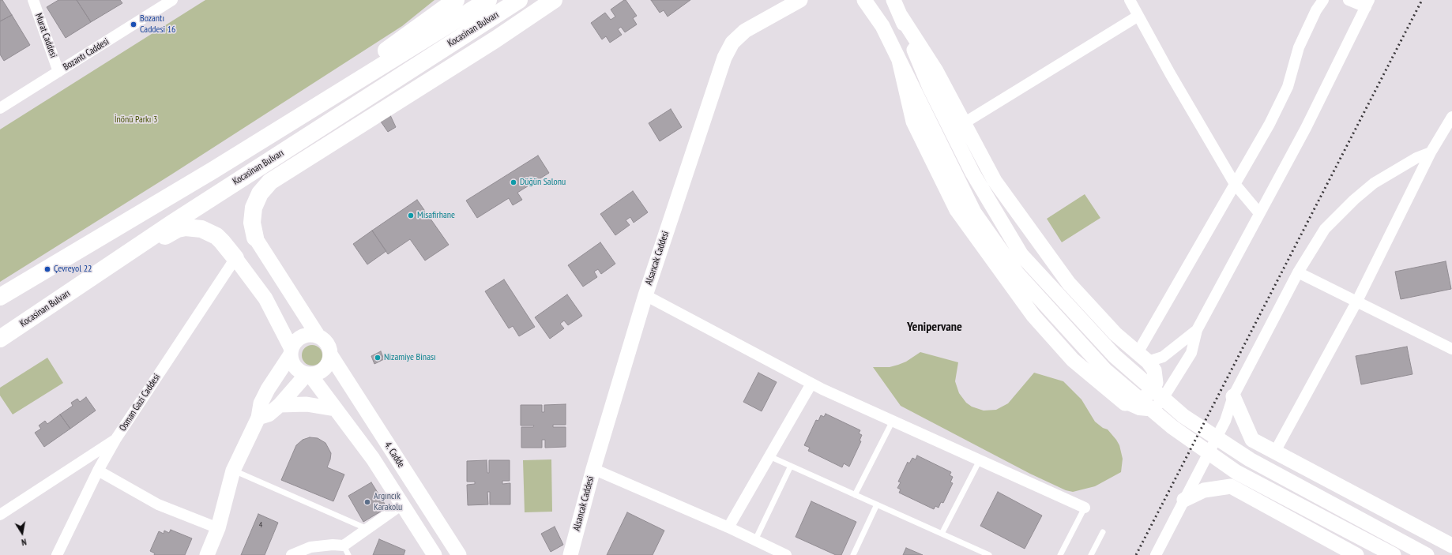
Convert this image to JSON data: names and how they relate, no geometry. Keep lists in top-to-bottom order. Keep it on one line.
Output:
{"streets":{"highway":["Kocasinan Bulvarı"],"street":["Murat Caddesi","Bozantı Caddesi","Alsancak Caddesi","Osman Gazi Caddesi","4. Cadde"]},"crossings":[["Murat Caddesi","Bozantı Caddesi"]],"districts":["Yenipervane"],"parks":["İnönü Parkı 3"],"places":["Bozantı Caddesi 16","Düğün Salonu","Misafirhane","Çevreyol 22","Nizamiye Binası","Argıncık Karakolu"],"house_numbers":["4"],"north":"bottom"}
